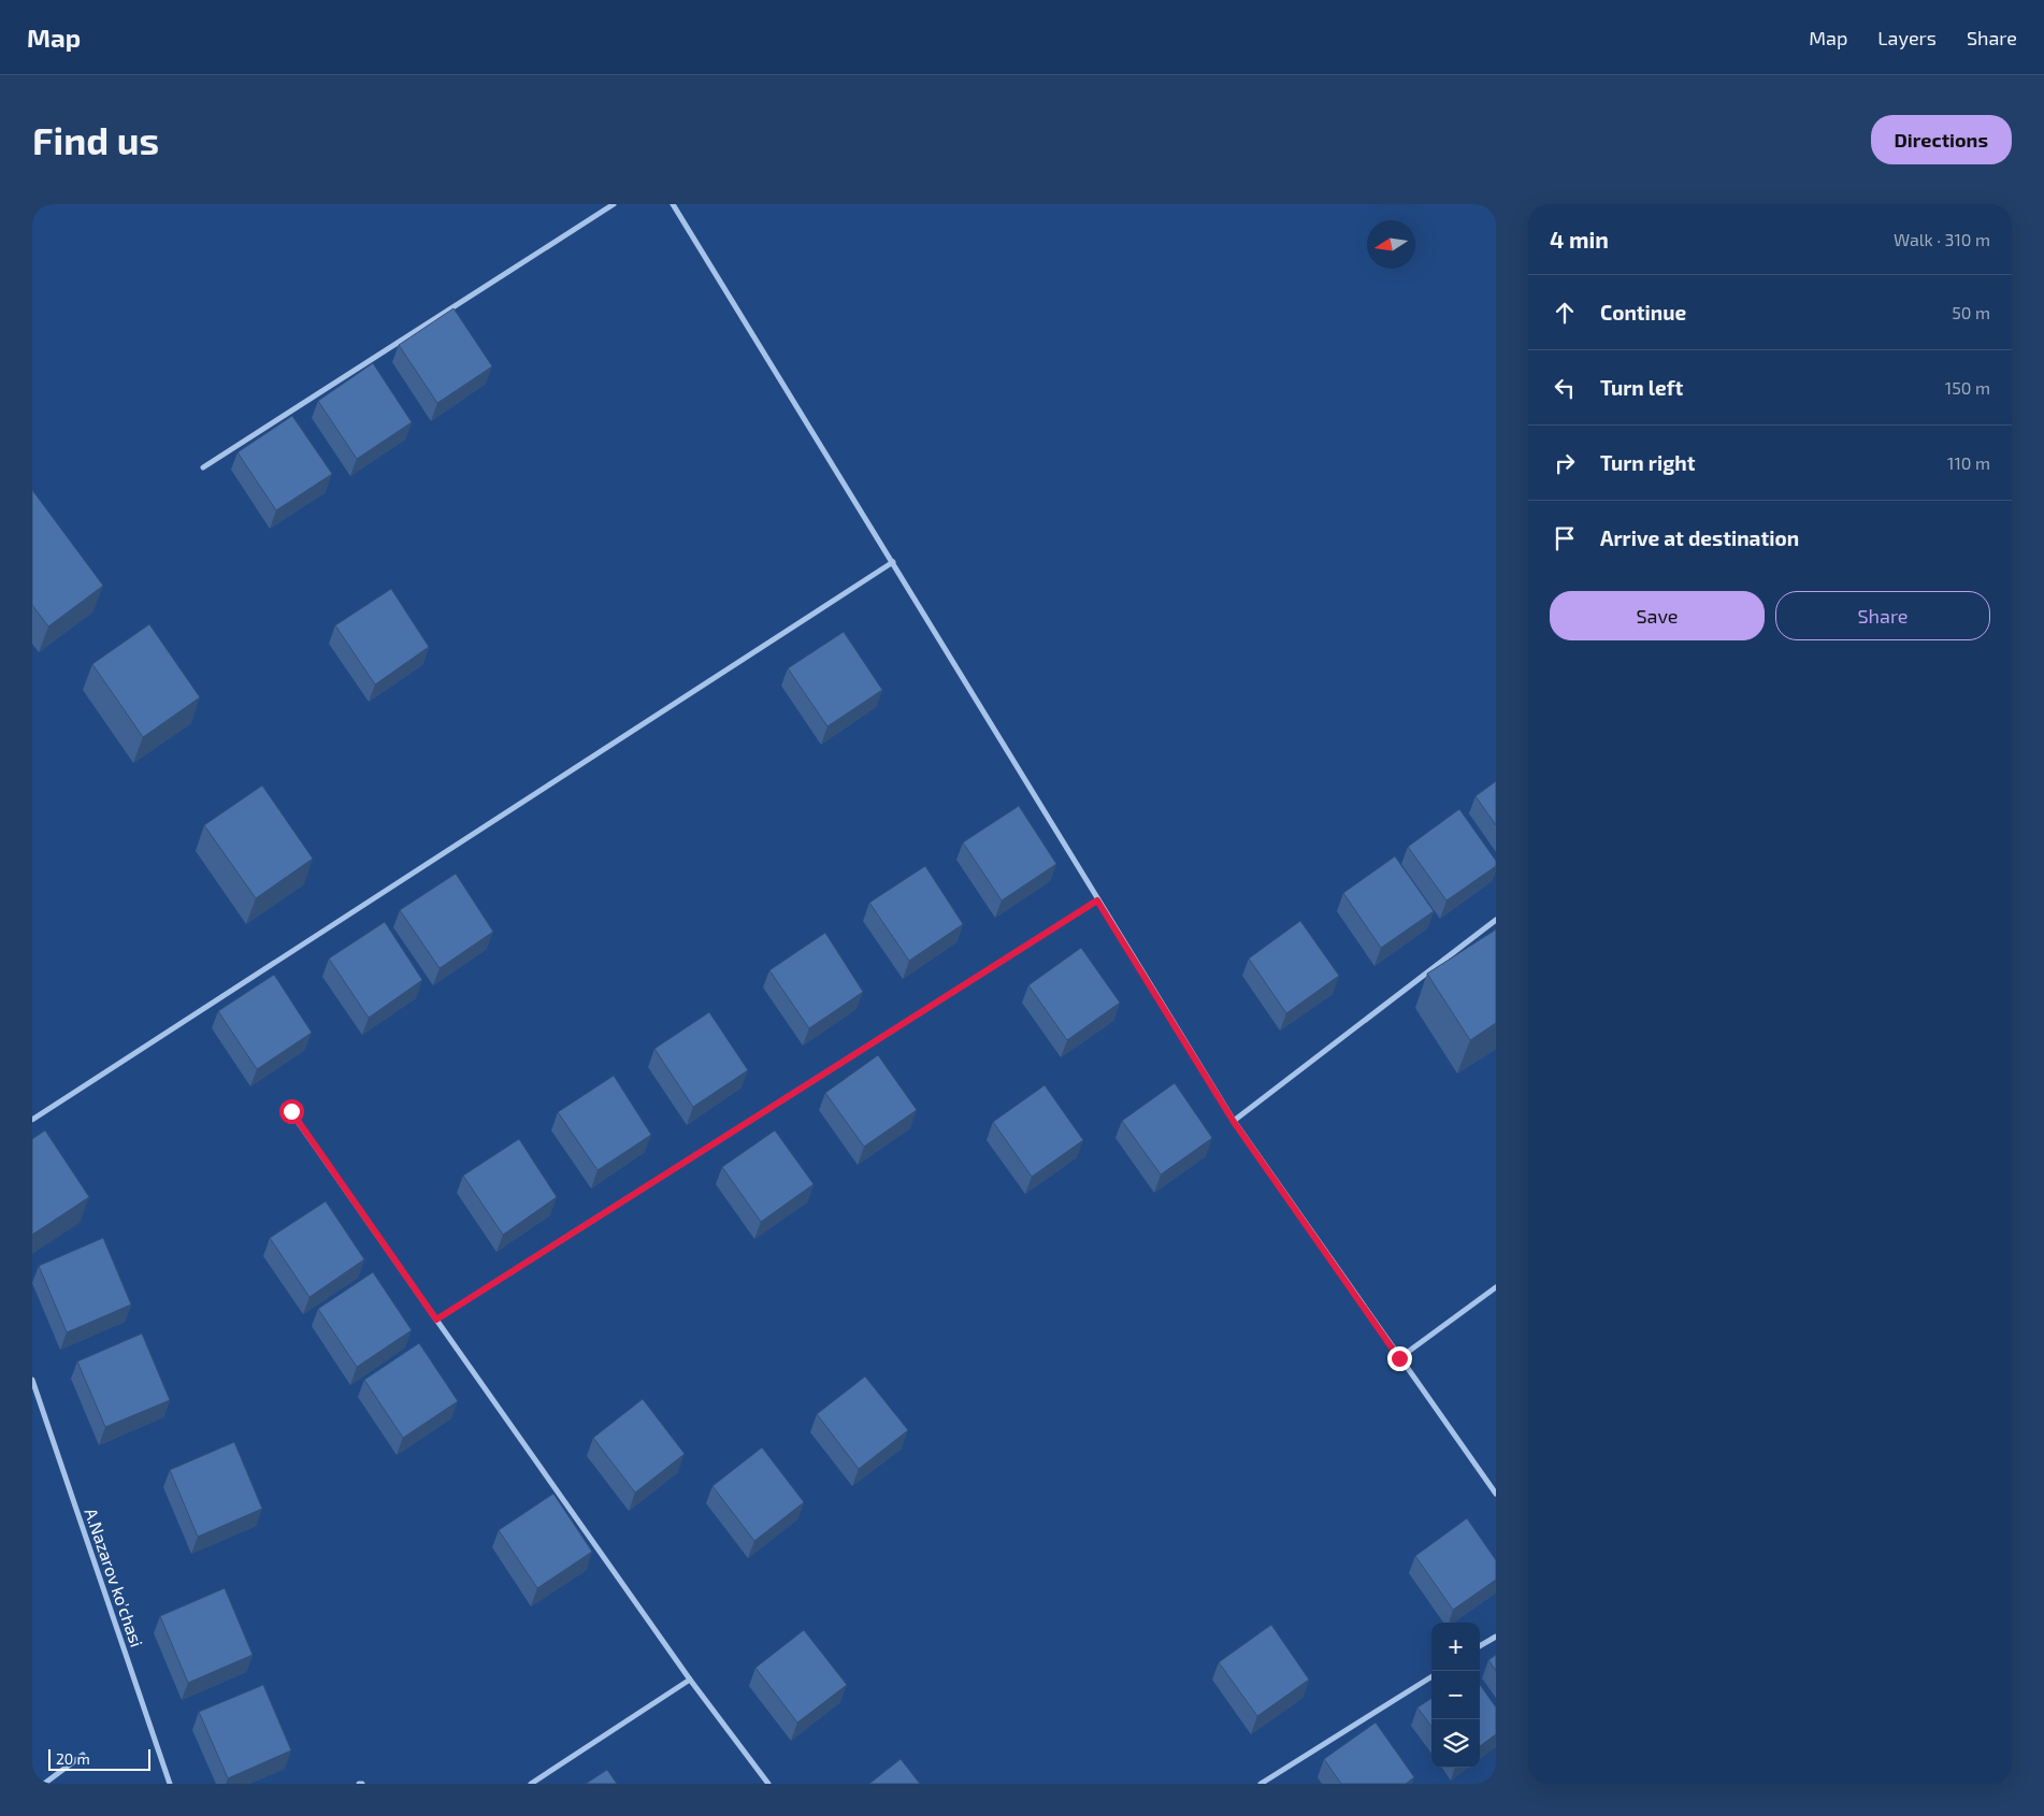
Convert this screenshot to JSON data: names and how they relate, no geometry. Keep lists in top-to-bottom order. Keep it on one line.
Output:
{"streets":{"street":["A.Nazarov ko'chasi"]},"scale_bar":"20 m","north":"left","page":{"header":"Map","nav":["Map","Layers","Share"],"buttons":["Directions",["Save","Share"]],"title":"Find us","heading":["4 min","Walk · 310 m"],"list":[["Continue","50 m"],["Turn left","150 m"],["Turn right","110 m"],"Arrive at destination"],"map_buttons":["+","−"],"scale":"20 m"}}
